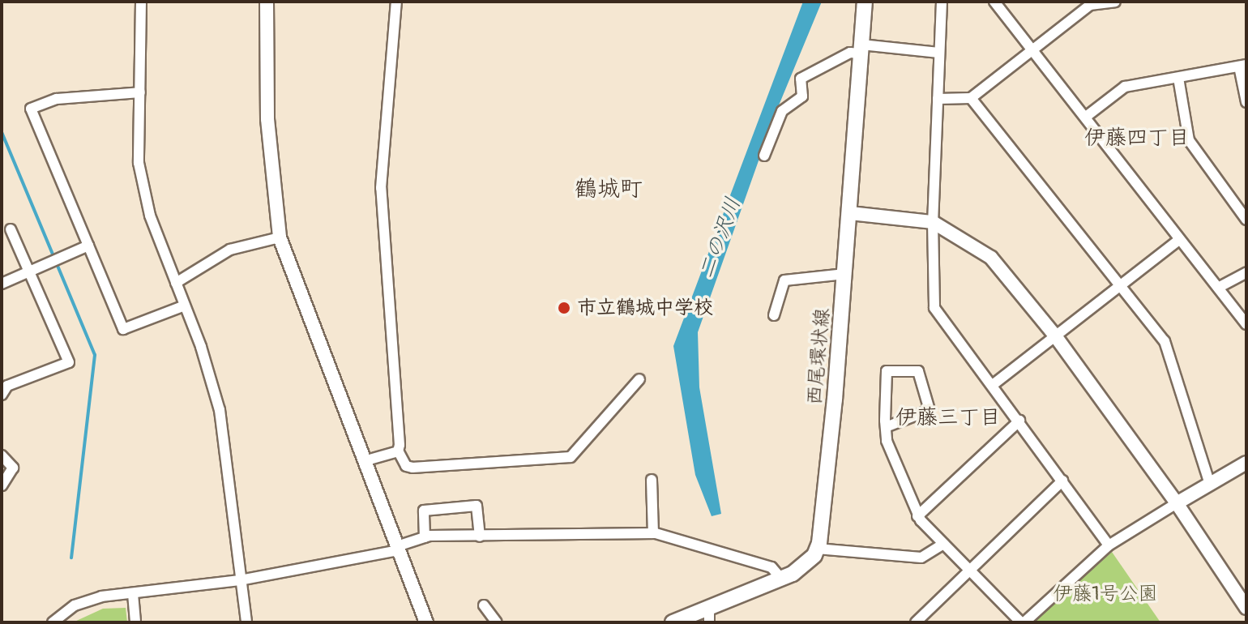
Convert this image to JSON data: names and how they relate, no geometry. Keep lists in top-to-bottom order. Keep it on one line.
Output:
{"streets":{"main road":["西尾環状線"]},"districts":["伊藤四丁目","鶴城町","伊藤三丁目"],"water":["二の沢川"],"parks":["伊藤1号公園"],"places":["市立鶴城中学校"]}
